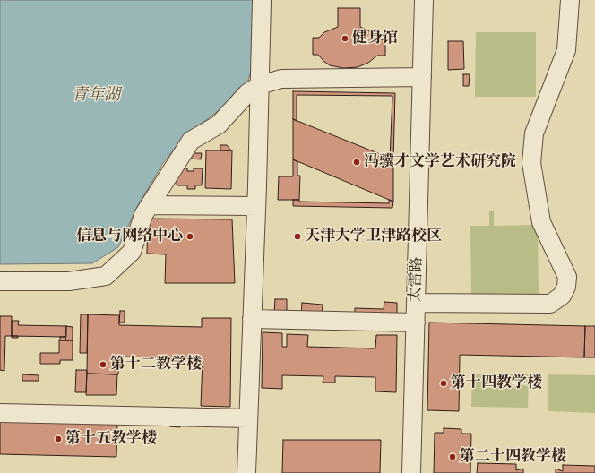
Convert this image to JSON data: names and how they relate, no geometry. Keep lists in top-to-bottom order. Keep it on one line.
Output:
{"streets":{"street":["太雷路"]},"water":["青年湖"],"places":["健身馆","冯骥才文学艺术研究院","信息与网络中心","天津大学卫津路校区","第十二教学楼","第十四教学楼","第十五教学楼","第二十四教学楼"]}
